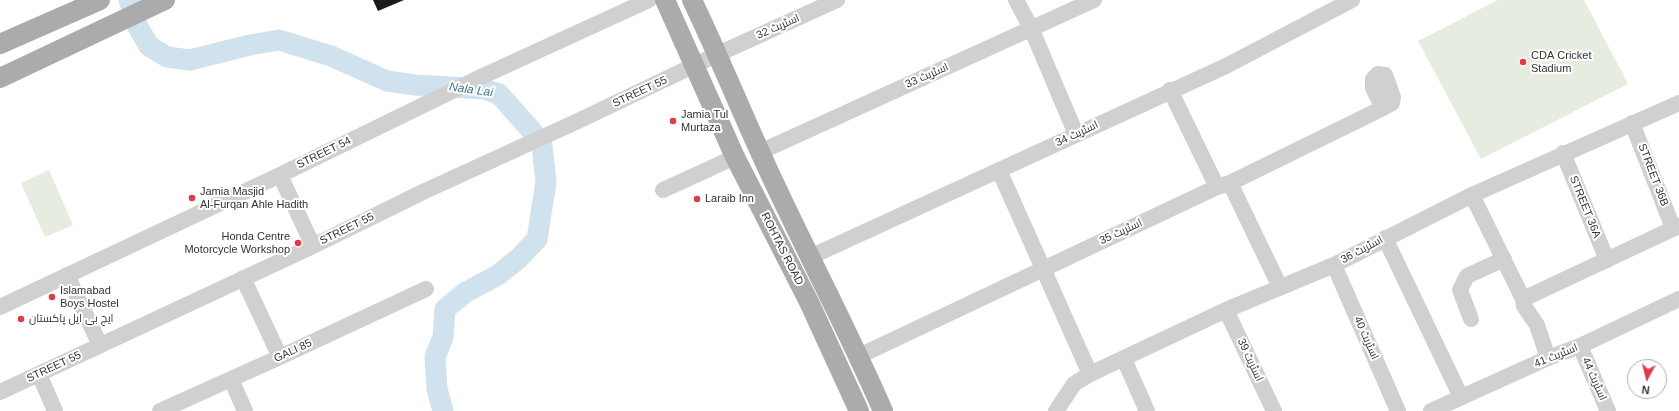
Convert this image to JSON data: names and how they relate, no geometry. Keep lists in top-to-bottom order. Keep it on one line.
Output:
{"streets":{"main road":["ROHTAS ROAD"],"street":["اسٹریٹ 32","اسٹریٹ 33","STREET 55","اسٹریٹ 34","STREET 54","STREET 36B","STREET 36A","اسٹریٹ 35","اسٹریٹ 36","اسٹریٹ 40","GALI 85","اسٹریٹ 41","اسٹریٹ 39","اسٹریٹ 44"]},"crossings":[["اسٹریٹ 32","STREET 55"],["اسٹریٹ 32","ROHTAS ROAD"],["اسٹریٹ 33","ROHTAS ROAD"],["STREET 55","ROHTAS ROAD"],["اسٹریٹ 34","ROHTAS ROAD"],["STREET 36B","اسٹریٹ 36"],["STREET 36A","اسٹریٹ 36"],["اسٹریٹ 35","ROHTAS ROAD"],["اسٹریٹ 36","اسٹریٹ 40"],["اسٹریٹ 36","اسٹریٹ 39"],["اسٹریٹ 41","اسٹریٹ 44"]],"water":["Nala Lai"],"places":["CDA Cricket Stadium","Jamia Tul Murtaza","Jamia Masjid Al-Furqan Ahle Hadith","Laraib Inn","Honda Centre Motorcycle Workshop","Islamabad Boys Hostel","ایچ بی ایل پاکستان"],"north":"bottom"}
